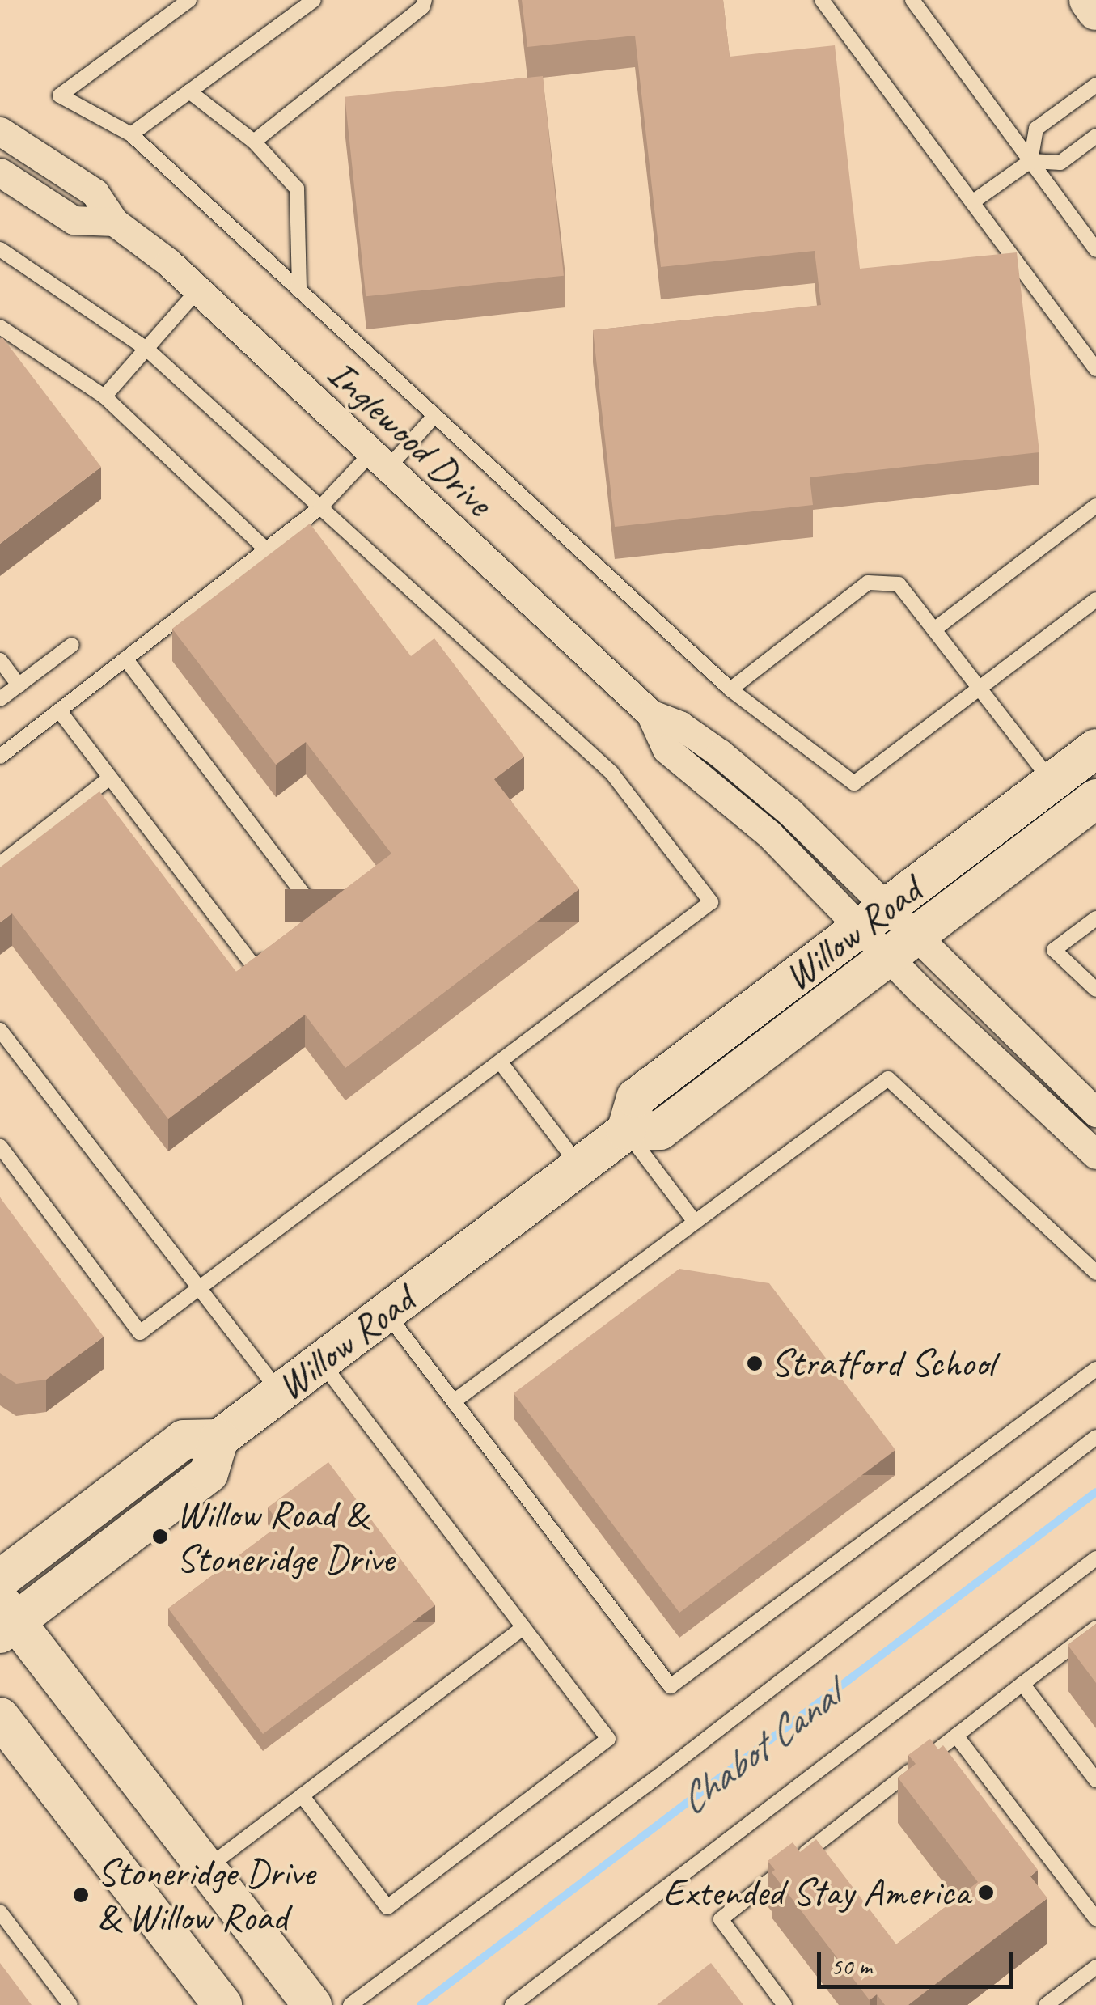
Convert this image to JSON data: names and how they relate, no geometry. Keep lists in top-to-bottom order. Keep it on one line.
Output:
{"streets":{"street":["Inglewood Drive","Willow Road"]},"crossings":[["Inglewood Drive","Willow Road"]],"water":["Chabot Canal"],"places":["Stratford School","Willow Road & Stoneridge Drive","Extended Stay America","Stoneridge Drive & Willow Road"],"scale_bar":"50 m"}
